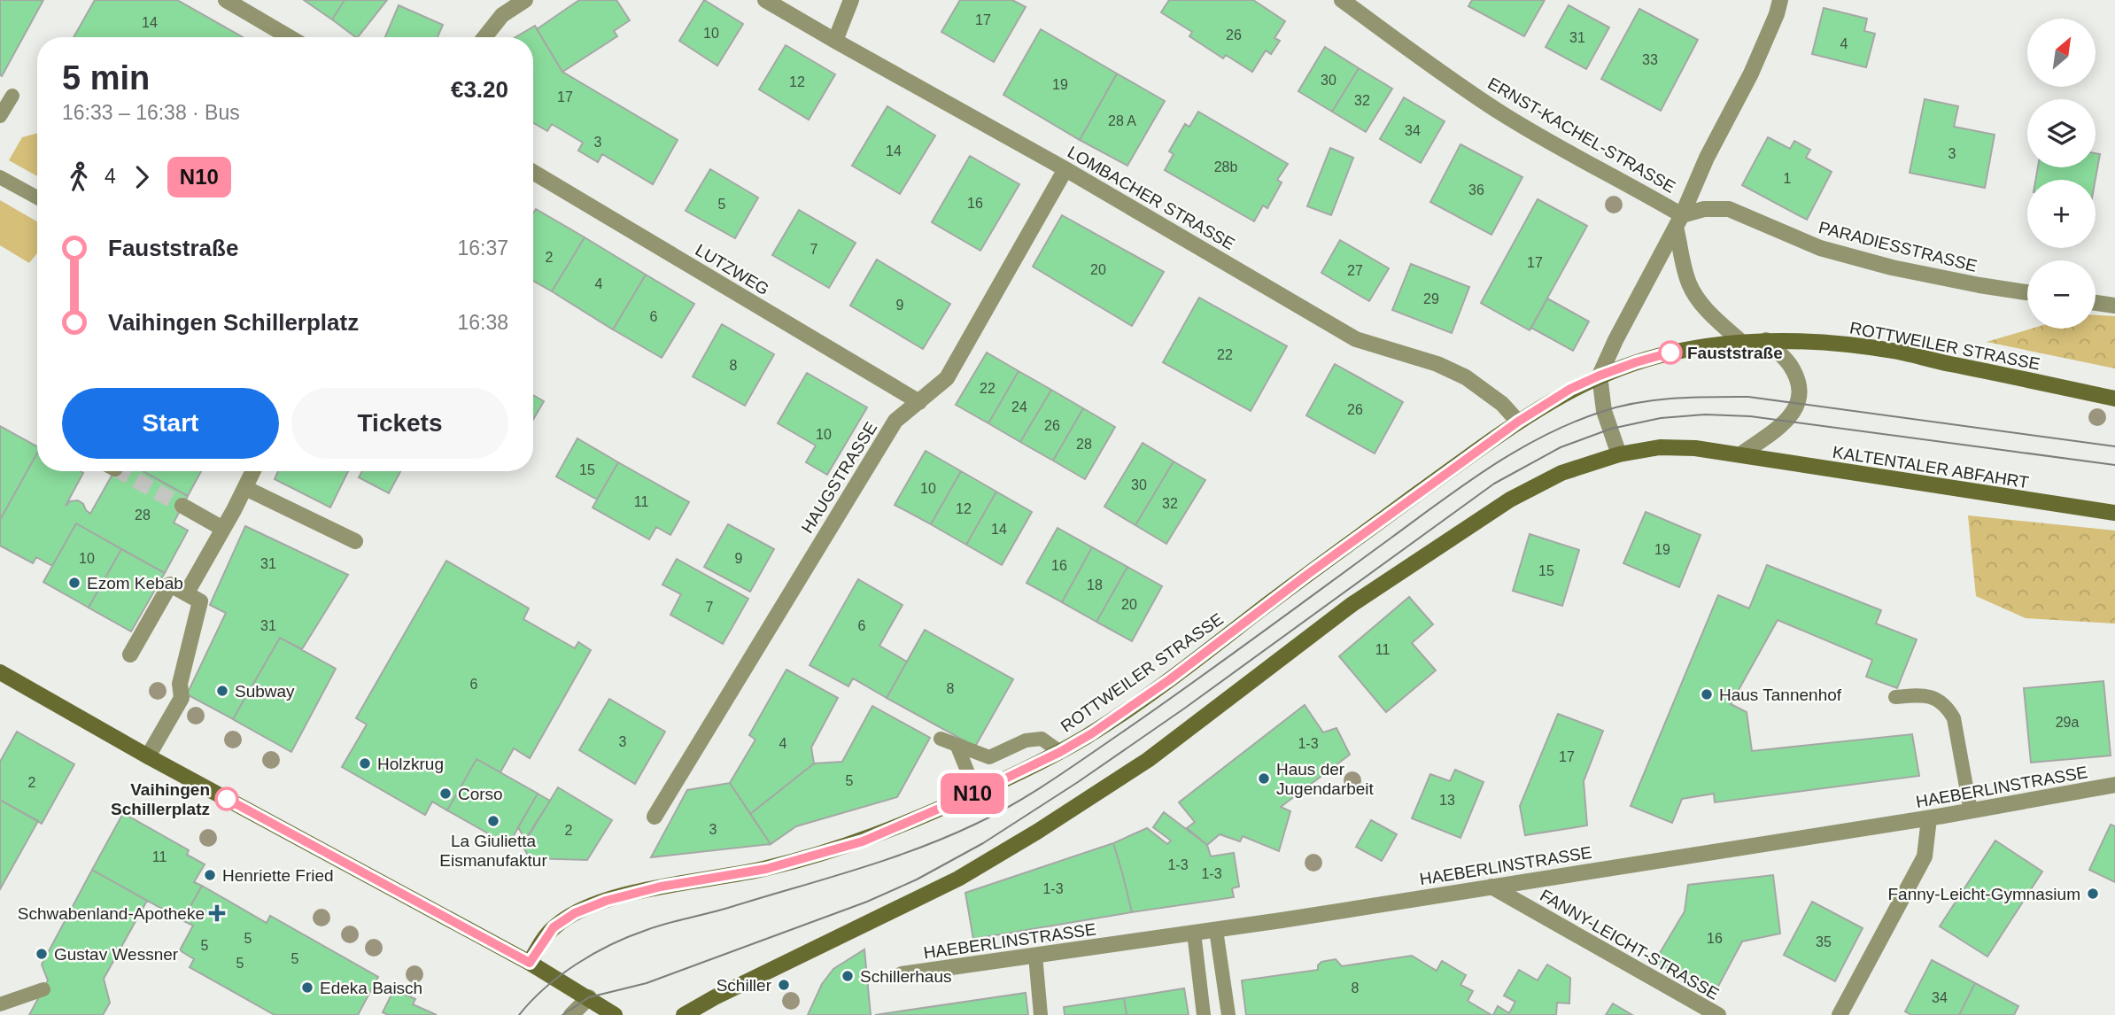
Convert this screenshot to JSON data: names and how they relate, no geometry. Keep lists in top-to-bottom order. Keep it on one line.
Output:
{"streets":{"main road":["ROTTWEILER STRASSE","KALTENTALER ABFAHRT"],"street":["ERNST-KACHEL-STRASSE","LOMBACHER STRASSE","PARADIESSTRASSE","LUTZWEG","HAUGSTRASSE","HAEBERLINSTRASSE","FANNY-LEICHT-STRASSE"]},"crossings":[["ERNST-KACHEL-STRASSE","PARADIESSTRASSE"],["LOMBACHER STRASSE","ROTTWEILER STRASSE"],["LOMBACHER STRASSE","HAUGSTRASSE"],["LUTZWEG","HAUGSTRASSE"],["HAEBERLINSTRASSE","FANNY-LEICHT-STRASSE"]],"places":{"other":["Fauststraße","Ezom Kebab","Subway","Haus Tannenhof","Holzkrug","Haus der Jugendarbeit","Corso","Vaihingen Schillerplatz","La Giulietta Eismanufaktur","Henriette Fried","Fanny-Leicht-Gymnasium","Gustav Wessner","Schillerhaus","Schiller","Edeka Baisch"],"health":["Schwabenland-Apotheke"]},"lines":["bus line N10"],"house_numbers":["17","14","10","26","31","4","33","30","12","19","17","32","28 A","34","3","14","3","28b","1","36","16","5","7","2","17","20","27","4","29","9","6","22","8","22","24","26","26","10","28","15","30","10","11","32","12","28","14","19","10","9","31","16","15","18","20","7","31","6","11","6","8","29a","3","4","1-3","17","5","2","13","3","2","11","1-3","1-3","1-3","5","16","35","5","5","5","8","34"],"north":"top right","page":{"on_map":"N10","map_buttons":["+","−"],"heading":["5 min","16:33 – 16:38 · Bus","€3.20"],"legs":["4","N10"],"list":[{"name":"Fauststraße","value":"16:37"},{"name":"Vaihingen Schillerplatz","value":"16:38"}],"buttons":["Start","Tickets"]}}
